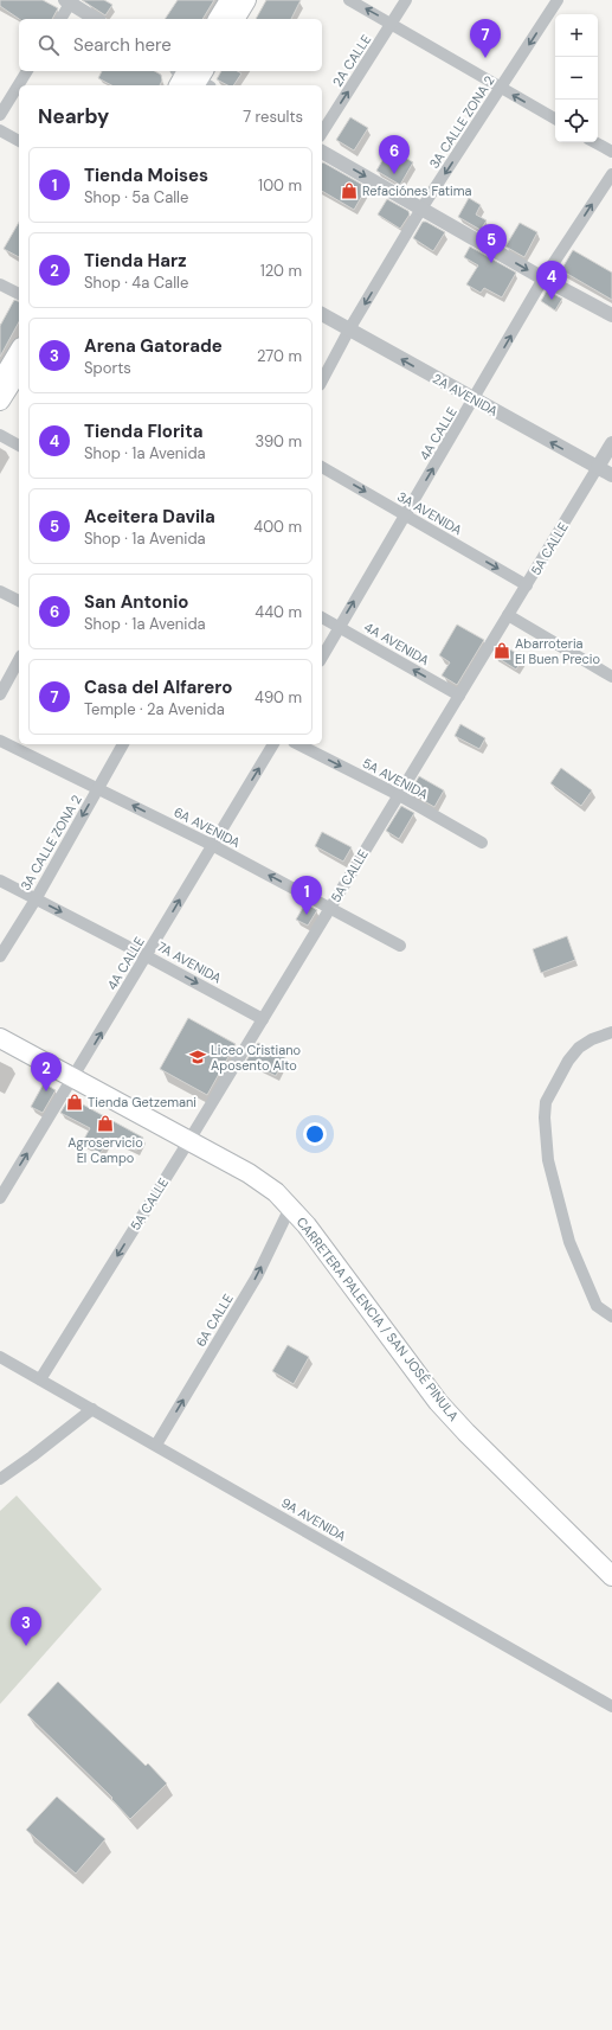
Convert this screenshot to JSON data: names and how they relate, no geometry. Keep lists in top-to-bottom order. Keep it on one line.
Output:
{"streets":{"main road":["CARRETERA PALENCIA / SAN JOSÉ PINULA"],"street":["2A CALLE","3A CALLE ZONA 2","2A AVENIDA","4A CALLE","3A AVENIDA","5A CALLE","4A AVENIDA","5A AVENIDA","6A AVENIDA","7A AVENIDA","6A CALLE","9A AVENIDA"]},"crossings":[["3A CALLE ZONA 2","2A AVENIDA"],["3A CALLE ZONA 2","6A AVENIDA"],["3A CALLE ZONA 2","7A AVENIDA"],["2A AVENIDA","4A CALLE"],["2A AVENIDA","5A CALLE"],["4A CALLE","3A AVENIDA"],["4A CALLE","4A AVENIDA"],["4A CALLE","6A AVENIDA"],["4A CALLE","7A AVENIDA"],["4A CALLE","CARRETERA PALENCIA / SAN JOSÉ PINULA"],["3A AVENIDA","5A CALLE"],["5A CALLE","4A AVENIDA"],["5A CALLE","5A AVENIDA"],["5A CALLE","6A AVENIDA"],["5A CALLE","7A AVENIDA"],["5A CALLE","CARRETERA PALENCIA / SAN JOSÉ PINULA"],["5A CALLE","9A AVENIDA"],["CARRETERA PALENCIA / SAN JOSÉ PINULA","6A CALLE"],["6A CALLE","9A AVENIDA"]],"one_way":["2A CALLE","3A CALLE ZONA 2","2A AVENIDA","4A CALLE","3A AVENIDA","4A AVENIDA","5A AVENIDA","6A AVENIDA","7A AVENIDA","6A CALLE"],"places":{"shop":["Refaciónes Fatima","Abarroteria El Buen Precio","Tienda Getzemani","Agroservicio El Campo"],"school or university":["Liceo Cristiano Aposento Alto"]},"page":{"map_buttons":["+","−"],"pins":["7","6","5","4","1","2","3"],"search":"Search here","heading":["Nearby","7 results"],"list":[{"mark":"1","name":"Tienda Moises","note":"Shop · 5a Calle","value":"100 m"},{"mark":"2","name":"Tienda Harz","note":"Shop · 4a Calle","value":"120 m"},{"mark":"3","name":"Arena Gatorade","note":"Sports","value":"270 m"},{"mark":"4","name":"Tienda Florita","note":"Shop · 1a Avenida","value":"390 m"},{"mark":"5","name":"Aceitera Davila","note":"Shop · 1a Avenida","value":"400 m"},{"mark":"6","name":"San Antonio","note":"Shop · 1a Avenida","value":"440 m"},{"mark":"7","name":"Casa del Alfarero","note":"Temple · 2a Avenida","value":"490 m"}]}}
